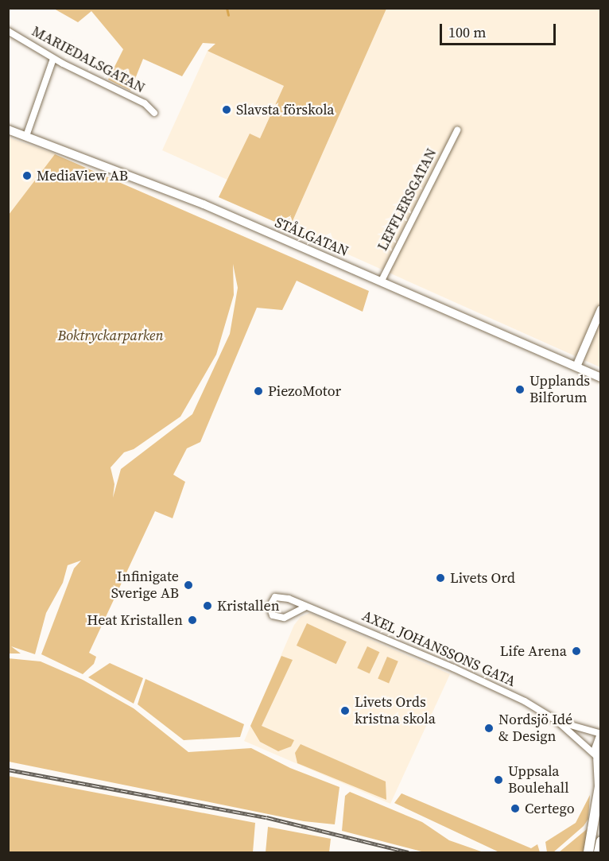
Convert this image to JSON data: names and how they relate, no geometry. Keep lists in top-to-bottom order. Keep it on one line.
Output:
{"streets":{"street":["MARIEDALSGATAN","LEFFLERSGATAN","STÅLGATAN","AXEL JOHANSSONS GATA"]},"crossings":[["LEFFLERSGATAN","STÅLGATAN"]],"parks":["Boktryckarparken"],"places":["Slavsta förskola","MediaView AB","Upplands Bilforum","PiezoMotor","Livets Ord","Infinigate Sverige AB","Kristallen","Heat Kristallen","Life Arena","Livets Ords kristna skola","Nordsjö Idé & Design","Uppsala Boulehall","Certego"],"scale_bar":"100 m"}
